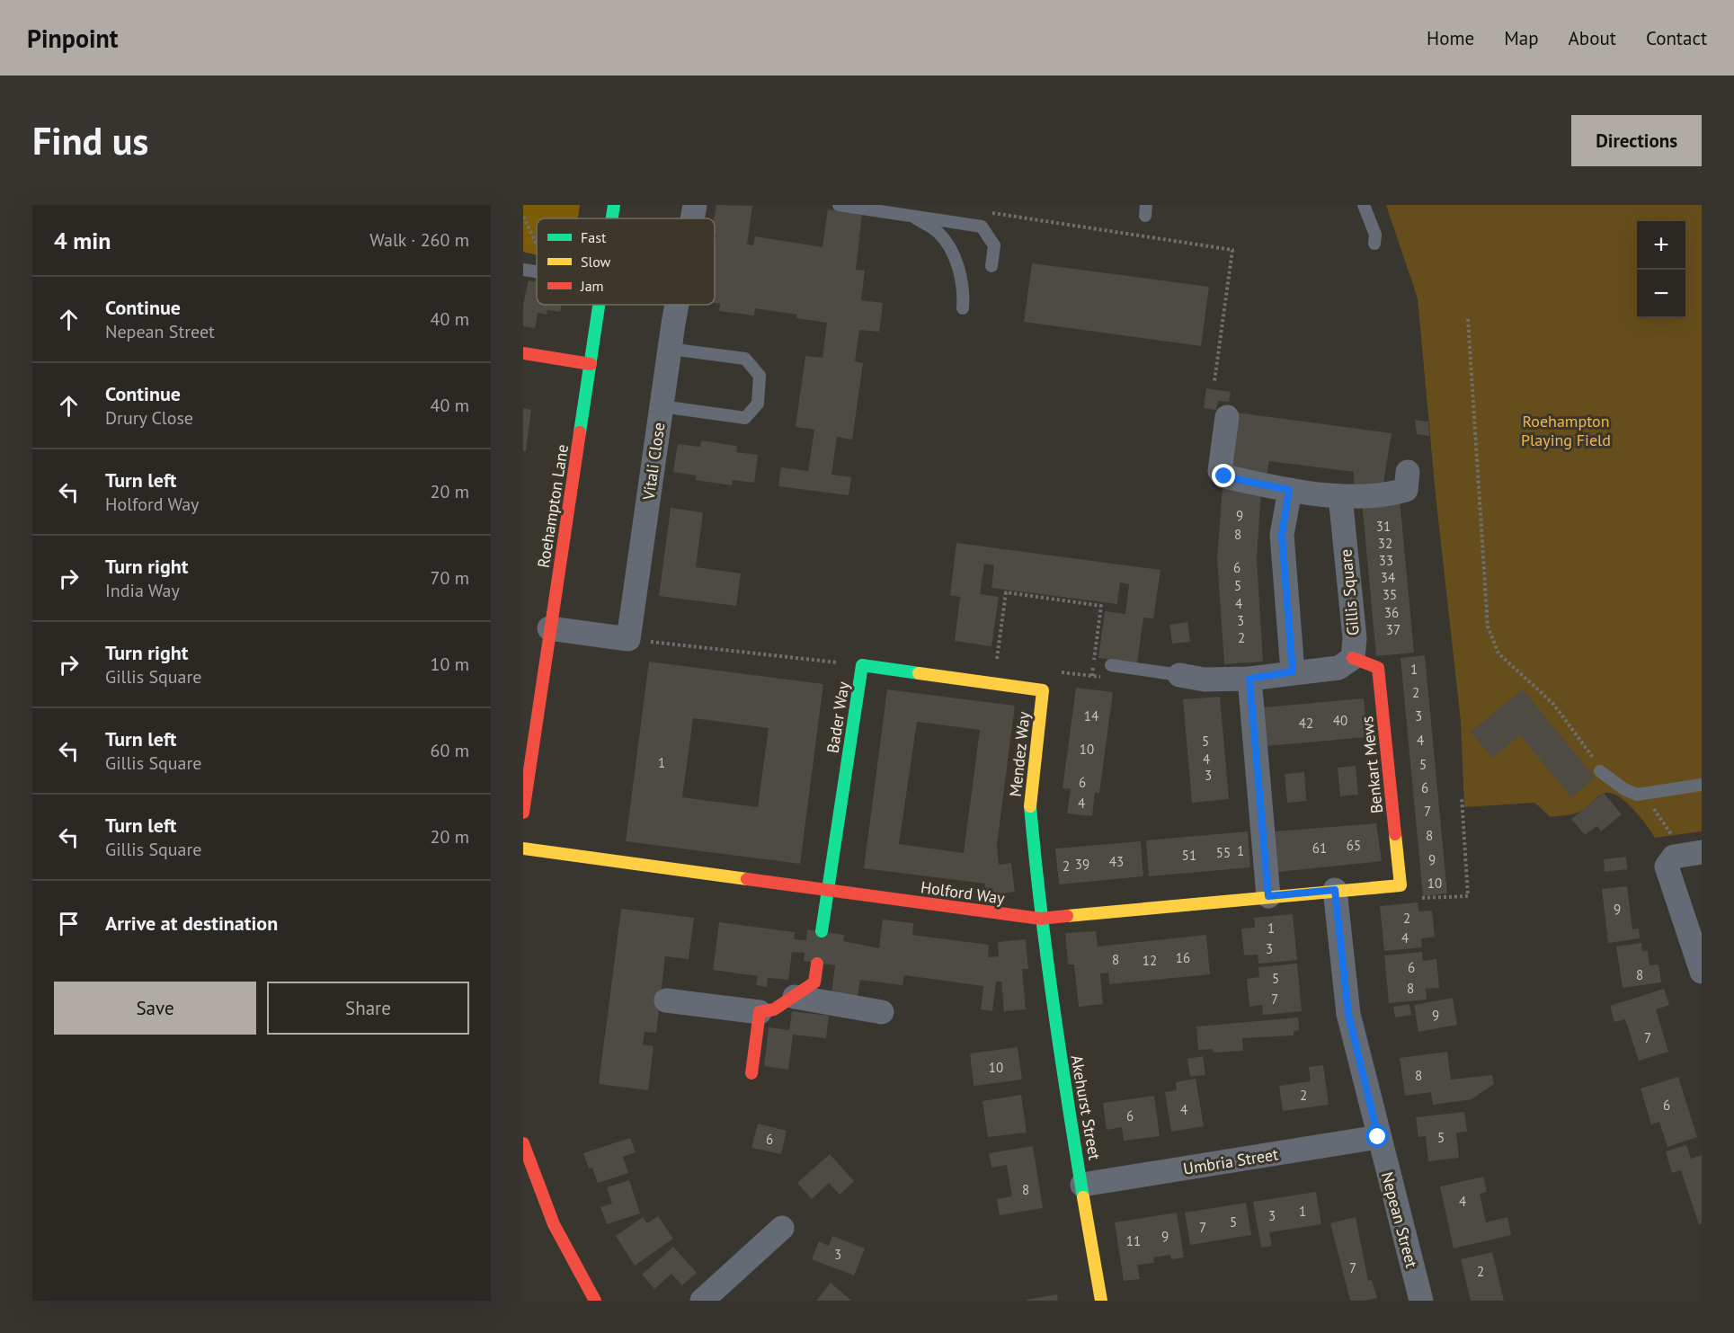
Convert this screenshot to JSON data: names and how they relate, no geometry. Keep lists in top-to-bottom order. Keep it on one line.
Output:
{"streets":{"main road":["Roehampton Lane","Bader Way","Mendez Way","Benkart Mews","Holford Way","Akehurst Street"],"street":["Vitali Close","Gillis Square","Umbria Street","Nepean Street"]},"crossings":[["Gillis Square","Benkart Mews"],["Bader Way","Mendez Way"],["Bader Way","Holford Way"],["Mendez Way","Holford Way"],["Mendez Way","Akehurst Street"],["Benkart Mews","Holford Way"],["Holford Way","Akehurst Street"],["Holford Way","Nepean Street"],["Akehurst Street","Umbria Street"],["Umbria Street","Nepean Street"]],"parks":["Roehampton Playing Field"],"house_numbers":["9","31","8","32","33","6","34","5","35","4","36","3","37","2","1","2","14","3","40","42","4","5","10","4","1","5","3","6","6","4","7","8","65","61","1","55","51","9","43","39","2","10","9","2","1","4","3","16","8","12","6","8","5","8","7","9","7","10","8","2","6","4","6","5","6","8","4","1","3","5","7","9","11","3","7","2"],"legend":["Fast","Slow","Jam"],"page":{"header":"Pinpoint","nav":["Home","Map","About","Contact"],"buttons":["Directions",["Save","Share"]],"title":"Find us","heading":["4 min","Walk · 260 m"],"map_buttons":["+","−"],"list":[["Continue","Nepean Street","40 m"],["Continue","Drury Close","40 m"],["Turn left","Holford Way","20 m"],["Turn right","India Way","70 m"],["Turn right","Gillis Square","10 m"],["Turn left","Gillis Square","60 m"],["Turn left","Gillis Square","20 m"],"Arrive at destination"]}}
